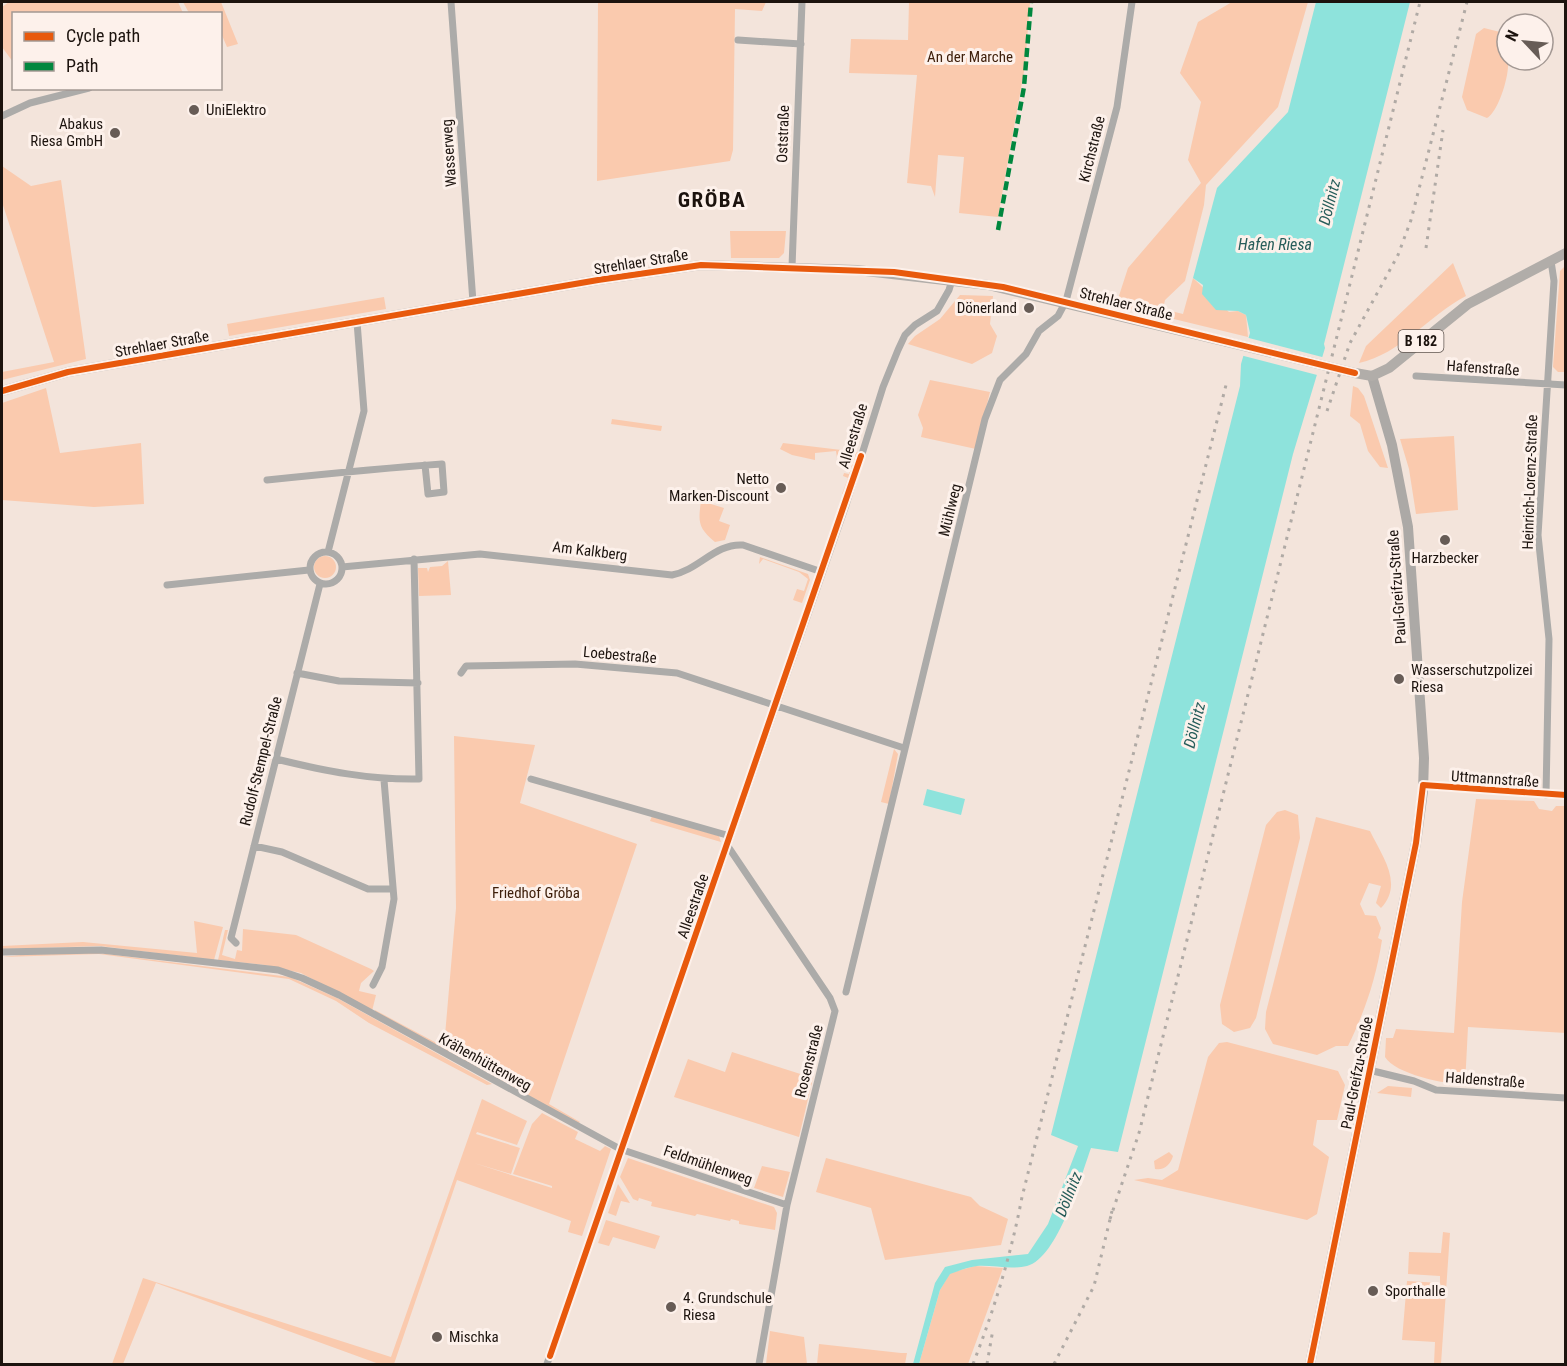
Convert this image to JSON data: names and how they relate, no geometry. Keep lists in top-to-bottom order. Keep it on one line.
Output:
{"streets":{"main road":["Strehlaer Straße","B 182","Paul-Greifzu-Straße"],"street":["Oststraße","Kirchstraße","Wasserweg","Hafenstraße","Alleestraße","Heinrich-Lorenz-Straße","Mühlweg","Am Kalkberg","Loebestraße","Rudolf-Stempel-Straße","Uttmannstraße","Rosenstraße","Krähenhüttenweg","Haldenstraße","Feldmühlenweg"]},"crossings":[["Oststraße","Strehlaer Straße"],["Kirchstraße","Strehlaer Straße"],["Kirchstraße","Mühlweg"],["Wasserweg","Strehlaer Straße"],["Strehlaer Straße","B 182"],["Strehlaer Straße","Alleestraße"],["Strehlaer Straße","Mühlweg"],["Strehlaer Straße","Paul-Greifzu-Straße"],["B 182","Heinrich-Lorenz-Straße"],["B 182","Paul-Greifzu-Straße"],["Hafenstraße","Heinrich-Lorenz-Straße"],["Alleestraße","Am Kalkberg"],["Alleestraße","Loebestraße"],["Alleestraße","Rosenstraße"],["Alleestraße","Krähenhüttenweg"],["Alleestraße","Feldmühlenweg"],["Heinrich-Lorenz-Straße","Uttmannstraße"],["Am Kalkberg","Rudolf-Stempel-Straße"],["Paul-Greifzu-Straße","Uttmannstraße"],["Paul-Greifzu-Straße","Haldenstraße"],["Rosenstraße","Feldmühlenweg"],["Krähenhüttenweg","Feldmühlenweg"]],"districts":["GRÖBA"],"water":["Döllnitz","Hafen Riesa"],"parks":["An der Marche","Friedhof Gröba"],"places":["UniElektro","Abakus Riesa GmbH","Dönerland","Netto Marken-Discount","Harzbecker","Wasserschutzpolizei Riesa","Sporthalle","4. Grundschule Riesa","Mischka"],"legend":["Cycle path","Path"],"north":"top left"}
